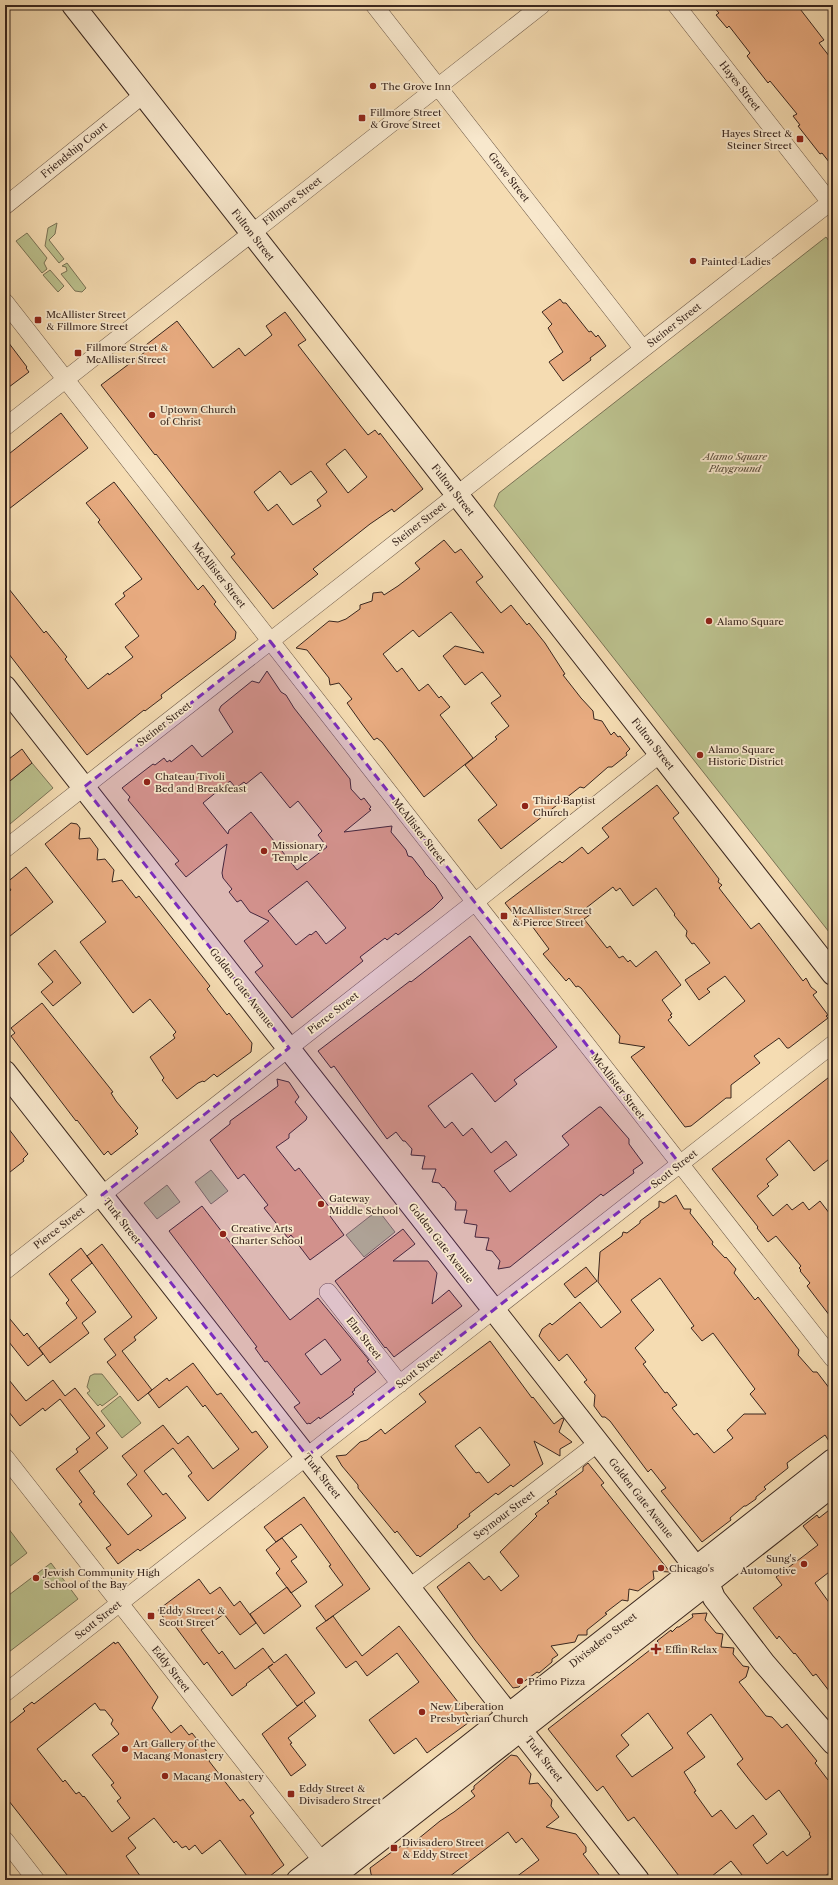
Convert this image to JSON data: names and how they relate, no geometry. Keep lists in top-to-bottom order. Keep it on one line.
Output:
{"streets":{"main road":["Fulton Street","Golden Gate Avenue","Turk Street","Divisadero Street"],"street":["Hayes Street","Friendship Court","Grove Street","Fillmore Street","Steiner Street","McAllister Street","Pierce Street","Scott Street","Elm Street","Seymour Street","Eddy Street"]},"crossings":[["Hayes Street","Steiner Street"],["Friendship Court","Fulton Street"],["Grove Street","Fillmore Street"],["Grove Street","Steiner Street"],["Fillmore Street","Fulton Street"],["Fillmore Street","McAllister Street"],["Fulton Street","Steiner Street"],["Fulton Street","Pierce Street"],["Steiner Street","McAllister Street"],["Steiner Street","Golden Gate Avenue"],["McAllister Street","Pierce Street"],["McAllister Street","Scott Street"],["Golden Gate Avenue","Pierce Street"],["Golden Gate Avenue","Scott Street"],["Golden Gate Avenue","Seymour Street"],["Golden Gate Avenue","Divisadero Street"],["Pierce Street","Turk Street"],["Scott Street","Turk Street"],["Scott Street","Elm Street"],["Scott Street","Eddy Street"],["Turk Street","Seymour Street"],["Turk Street","Divisadero Street"],["Divisadero Street","Eddy Street"]],"parks":["Alamo Square Playground"],"places":{"other":["The Grove Inn","Painted Ladies","Uptown Church of Christ","Alamo Square","Alamo Square Historic District","Chateau Tivoli Bed and Breakfeast","Third Baptist Church","Missionary Temple","Gateway Middle School","Creative Arts Charter School","Sung's Automotive","Chicago's","Jewish Community High School of the Bay","Primo Pizza","New Liberation Presbyterian Church","Art Gallery of the Macang Monastery","Macang Monastery"],"transit":["Fillmore Street & Grove Street","Hayes Street & Steiner Street","McAllister Street & Fillmore Street","Fillmore Street & McAllister Street","McAllister Street & Pierce Street","Eddy Street & Scott Street","Eddy Street & Divisadero Street","Divisadero Street & Eddy Street"],"health":["Effin Relax"]}}
